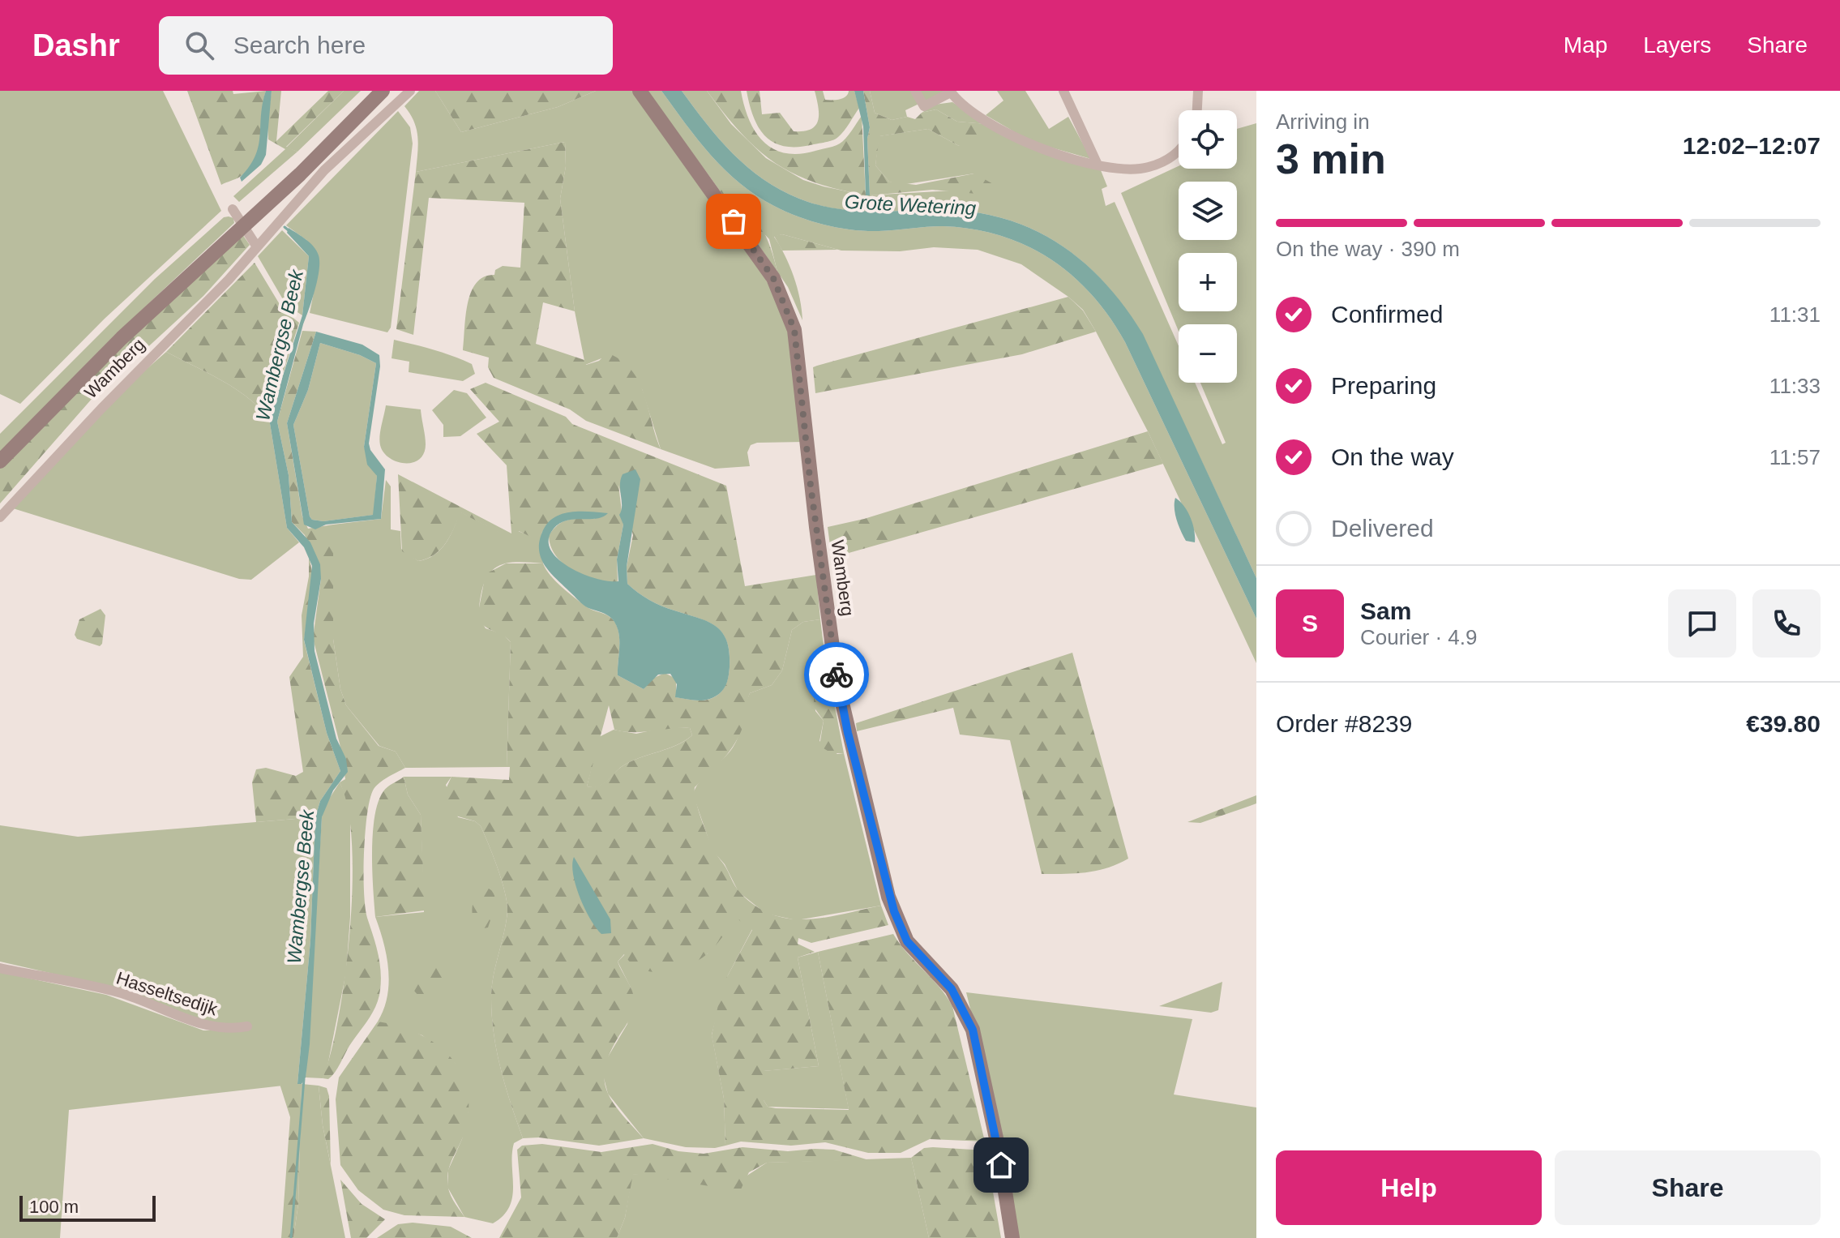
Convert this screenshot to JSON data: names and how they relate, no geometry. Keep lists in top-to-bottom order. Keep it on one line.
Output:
{"streets":{"street":["Wamberg","Hasseltsedijk"]},"water":["Grote Wetering","Wambergse Beek"],"scale_bar":"100 m","page":{"header":"Dashr","search":"Search here","nav":["Map","Layers","Share"],"heading":["3 min","Arriving in","12:02–12:07"],"panel":["Sam","Courier · 4.9","Order #8239","€39.80"],"map_buttons":["+","−"],"bar":"On the way · 390 m","list":[["Confirmed","11:31"],["Preparing","11:33"],["On the way","11:57"],"Delivered"],"round":"S","buttons":["Help","Share"],"scale":"100 m"}}
